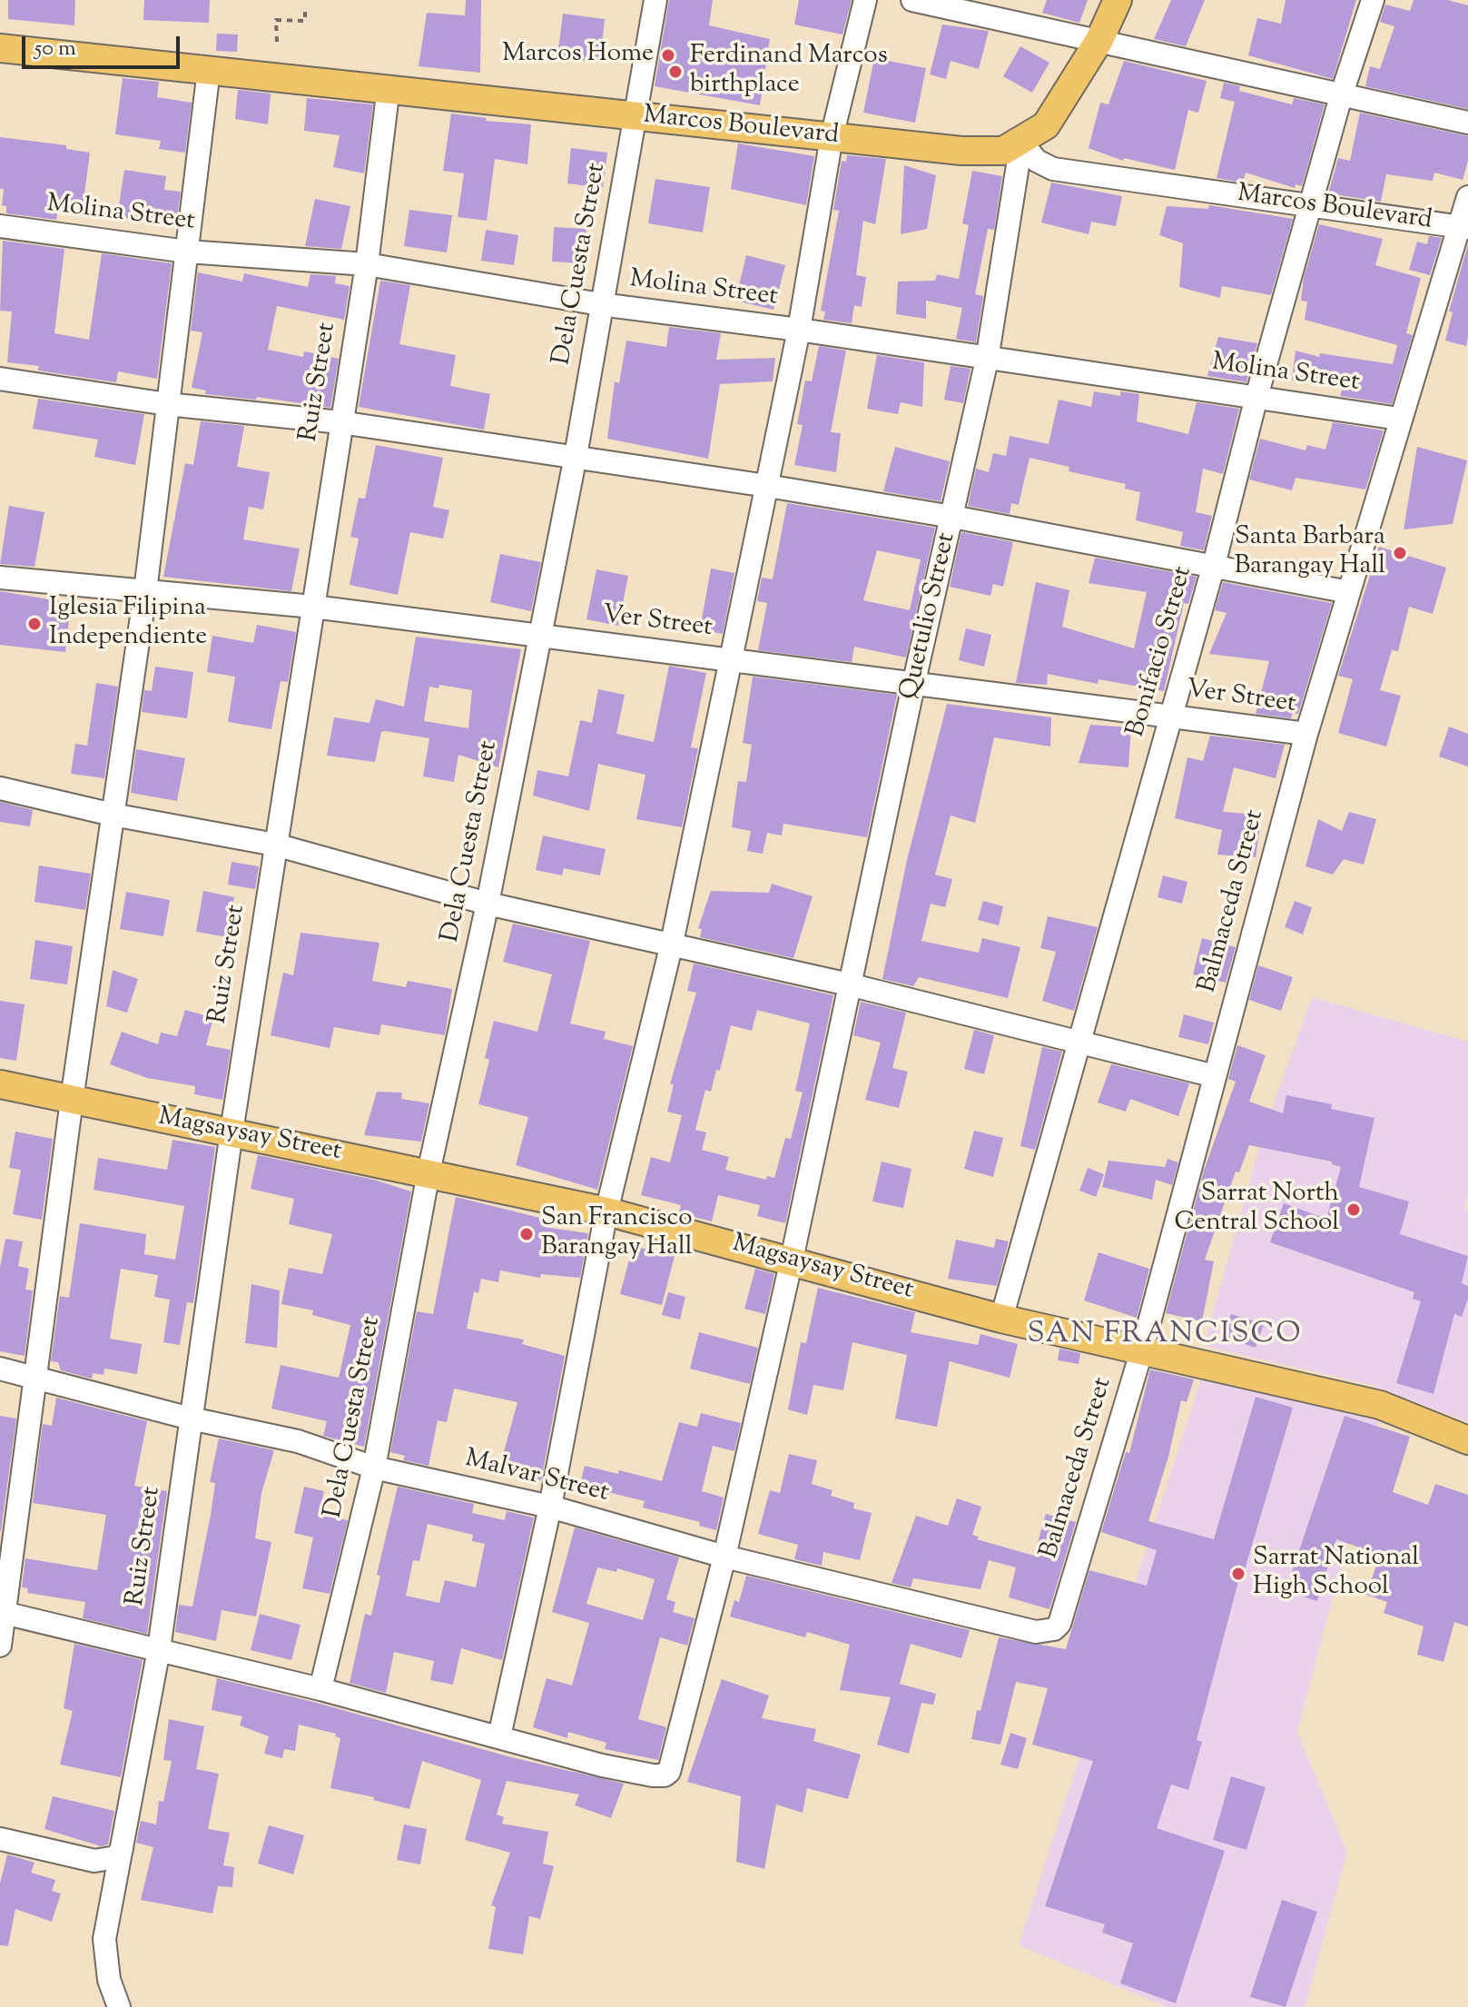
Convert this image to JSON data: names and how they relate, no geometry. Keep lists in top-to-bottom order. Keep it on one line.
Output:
{"streets":{"main road":["Marcos Boulevard","Magsaysay Street"],"street":["Molina Street","Dela Cuesta Street","Ruiz Street","Quetulio Street","Ver Street","Bonifacio Street","Balmaceda Street","Malvar Street"]},"crossings":[["Marcos Boulevard","Dela Cuesta Street"],["Marcos Boulevard","Ruiz Street"],["Marcos Boulevard","Quetulio Street"],["Marcos Boulevard","Bonifacio Street"],["Marcos Boulevard","Balmaceda Street"],["Molina Street","Dela Cuesta Street"],["Molina Street","Ruiz Street"],["Molina Street","Quetulio Street"],["Molina Street","Bonifacio Street"],["Molina Street","Balmaceda Street"],["Dela Cuesta Street","Ver Street"],["Dela Cuesta Street","Magsaysay Street"],["Dela Cuesta Street","Malvar Street"],["Ruiz Street","Ver Street"],["Ruiz Street","Magsaysay Street"],["Ruiz Street","Malvar Street"],["Quetulio Street","Ver Street"],["Quetulio Street","Magsaysay Street"],["Quetulio Street","Malvar Street"],["Ver Street","Bonifacio Street"],["Ver Street","Balmaceda Street"],["Bonifacio Street","Magsaysay Street"],["Balmaceda Street","Magsaysay Street"],["Balmaceda Street","Malvar Street"]],"districts":["SAN FRANCISCO"],"places":["Marcos Home","Ferdinand Marcos birthplace","Santa Barbara Barangay Hall","Iglesia Filipina Independiente","Sarrat North Central School","San Francisco Barangay Hall","Sarrat National High School"],"scale_bar":"50 m"}
